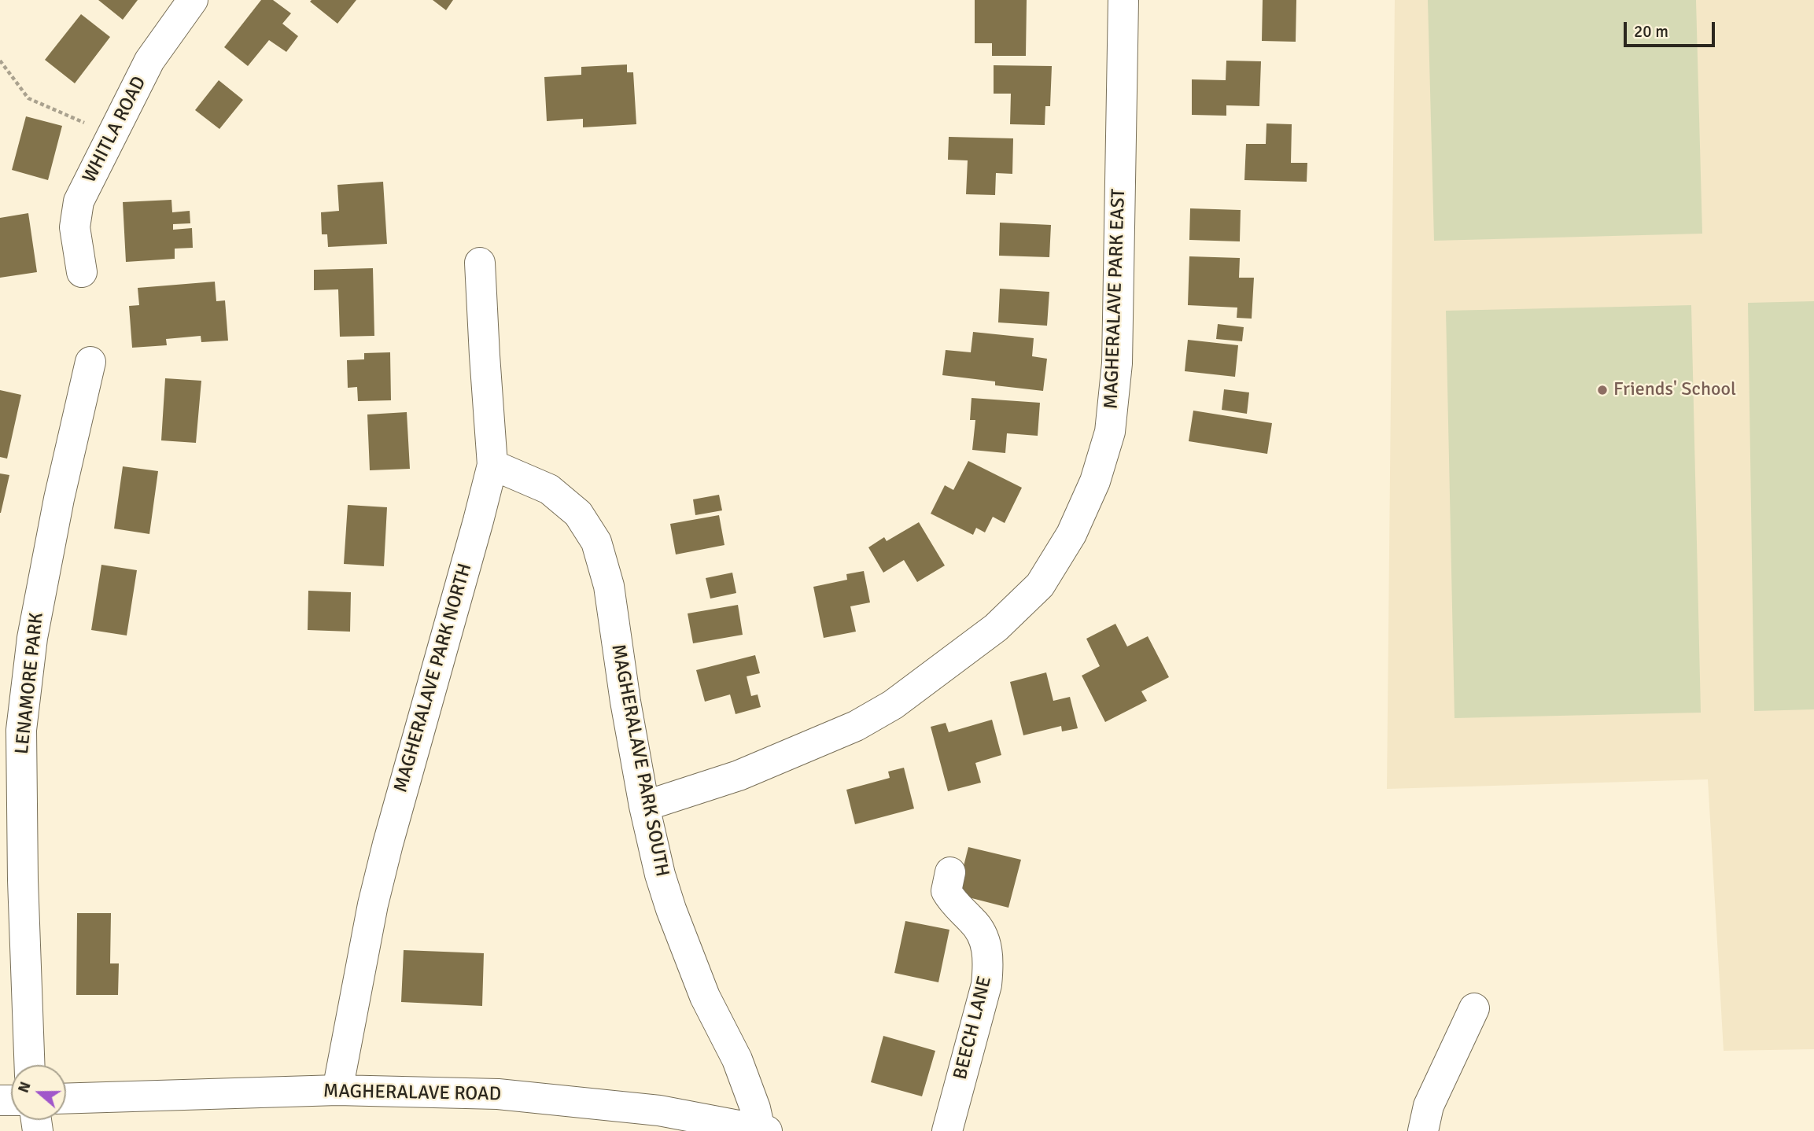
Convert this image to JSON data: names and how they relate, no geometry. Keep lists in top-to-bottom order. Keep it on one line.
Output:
{"streets":{"street":["WHITLA ROAD","MAGHERALAVE PARK EAST","MAGHERALAVE PARK NORTH","LENAMORE PARK","MAGHERALAVE PARK SOUTH","BEECH LANE","MAGHERALAVE ROAD"]},"crossings":[["MAGHERALAVE PARK EAST","MAGHERALAVE PARK SOUTH"],["MAGHERALAVE PARK NORTH","MAGHERALAVE PARK SOUTH"],["MAGHERALAVE PARK NORTH","MAGHERALAVE ROAD"],["MAGHERALAVE PARK SOUTH","MAGHERALAVE ROAD"]],"places":["Friends' School"],"scale_bar":"20 m","north":"left"}
